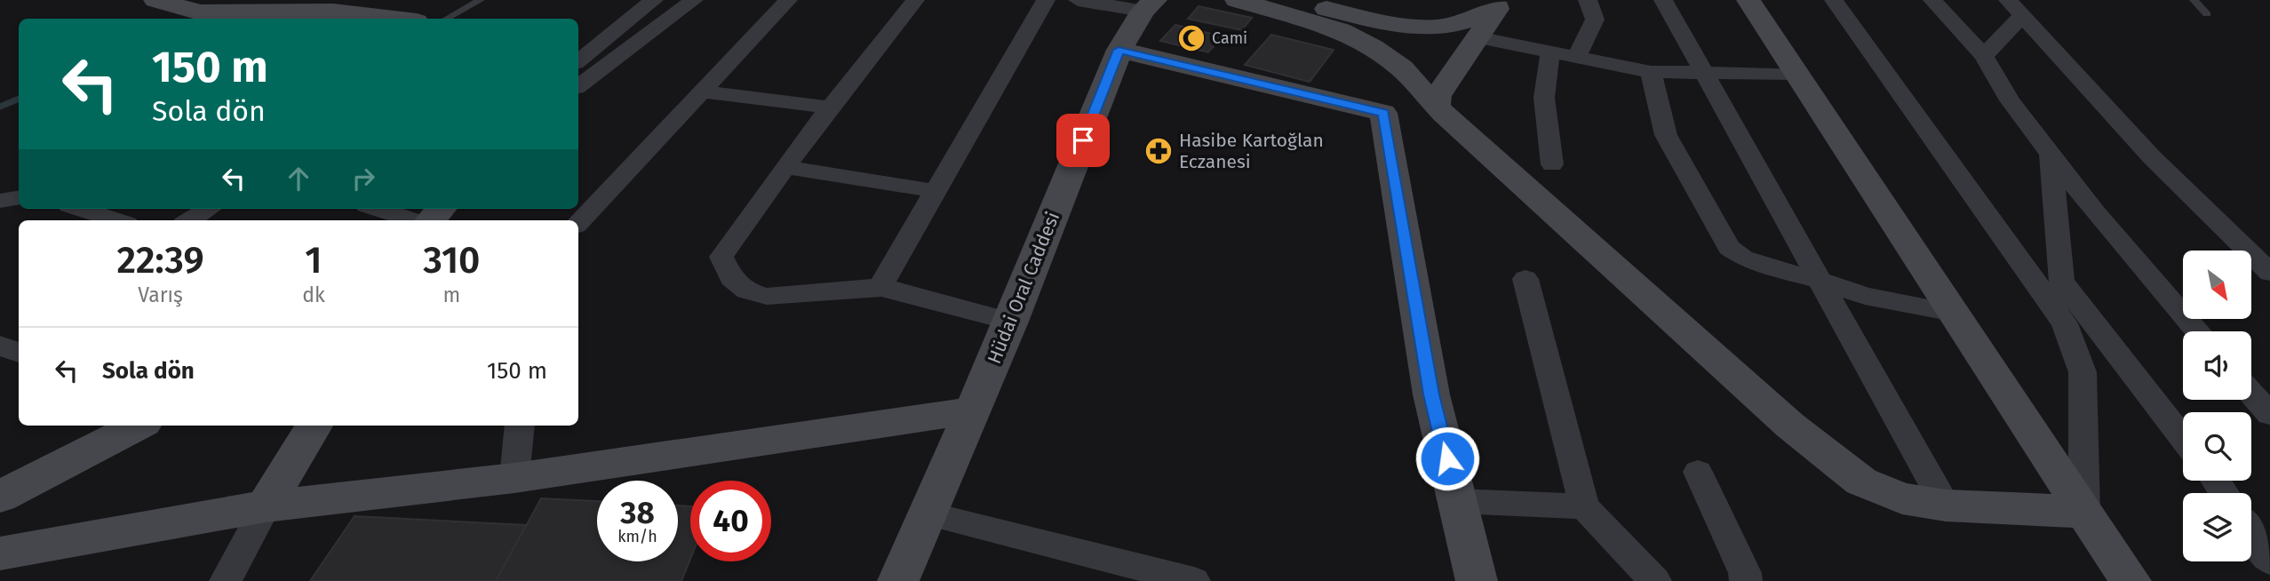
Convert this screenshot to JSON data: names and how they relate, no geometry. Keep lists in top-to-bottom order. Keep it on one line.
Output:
{"streets":{"street":["Hüdai Oral Caddesi"]},"places":{"mosque":["Cami"],"pharmacy":["Hasibe Kartoğlan Eczanesi"]},"north":"bottom right","page":{"turn":["150 m","Sola dön"],"eta":["22:39","Varış","1","dk","310","m"],"list":[{"name":"Sola dön","value":"150 m"}],"speed":"38 km/h","limit":"40"}}
